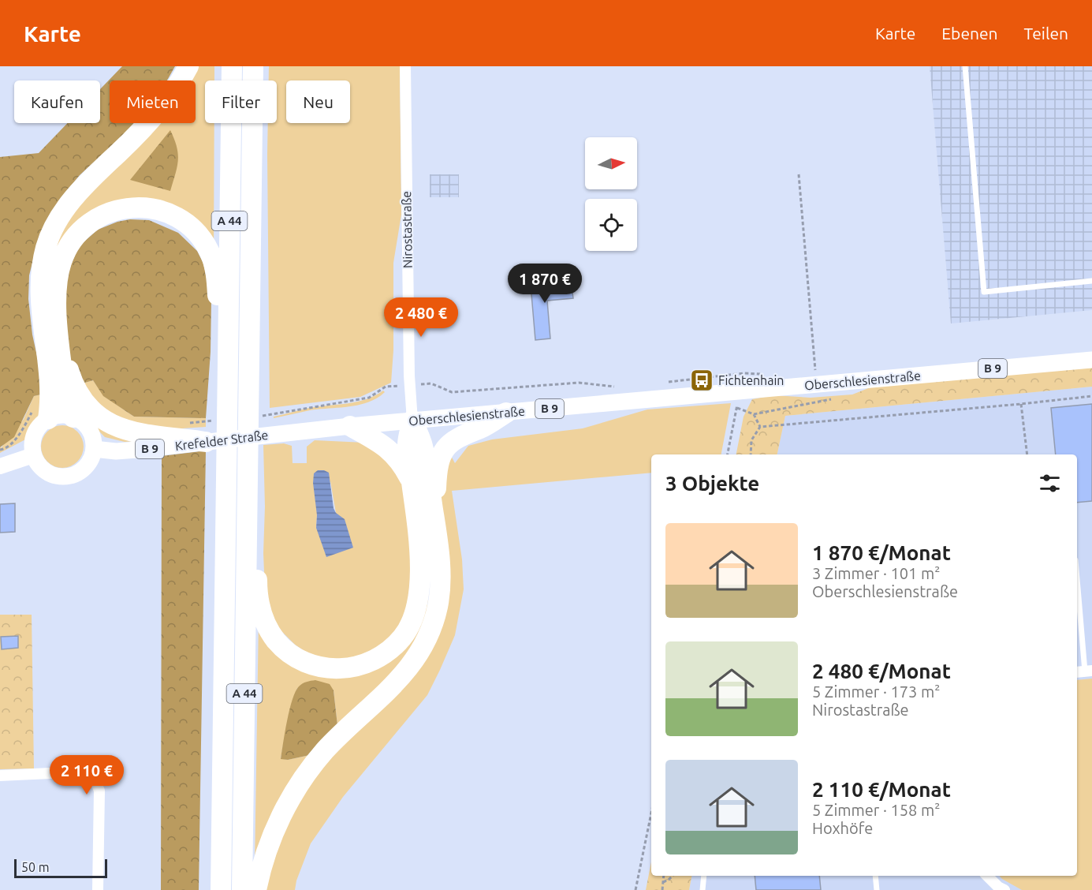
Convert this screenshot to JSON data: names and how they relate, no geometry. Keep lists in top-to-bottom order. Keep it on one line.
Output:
{"streets":{"highway":["A 44"],"main road":["B 9","Oberschlesienstraße","Krefelder Straße"],"street":["Nirostastraße"]},"crossings":[["Nirostastraße","Oberschlesienstraße"],["Oberschlesienstraße","Krefelder Straße"]],"places":{"bus stop":["Fichtenhain"]},"scale_bar":"50 m","north":"right","page":{"header":"Karte","nav":["Karte","Ebenen","Teilen"],"chip":["Kaufen","Mieten","Filter","Neu"],"price":["1 870 €","2 480 €","2 110 €"],"heading":"3 Objekte","list":[{"name":"1 870 €/Monat","note":"3 Zimmer · 101 m² · Oberschlesienstraße"},{"name":"2 480 €/Monat","note":"5 Zimmer · 173 m² · Nirostastraße"},{"name":"2 110 €/Monat","note":"5 Zimmer · 158 m² · Hoxhöfe"}],"scale":"50 m"}}
